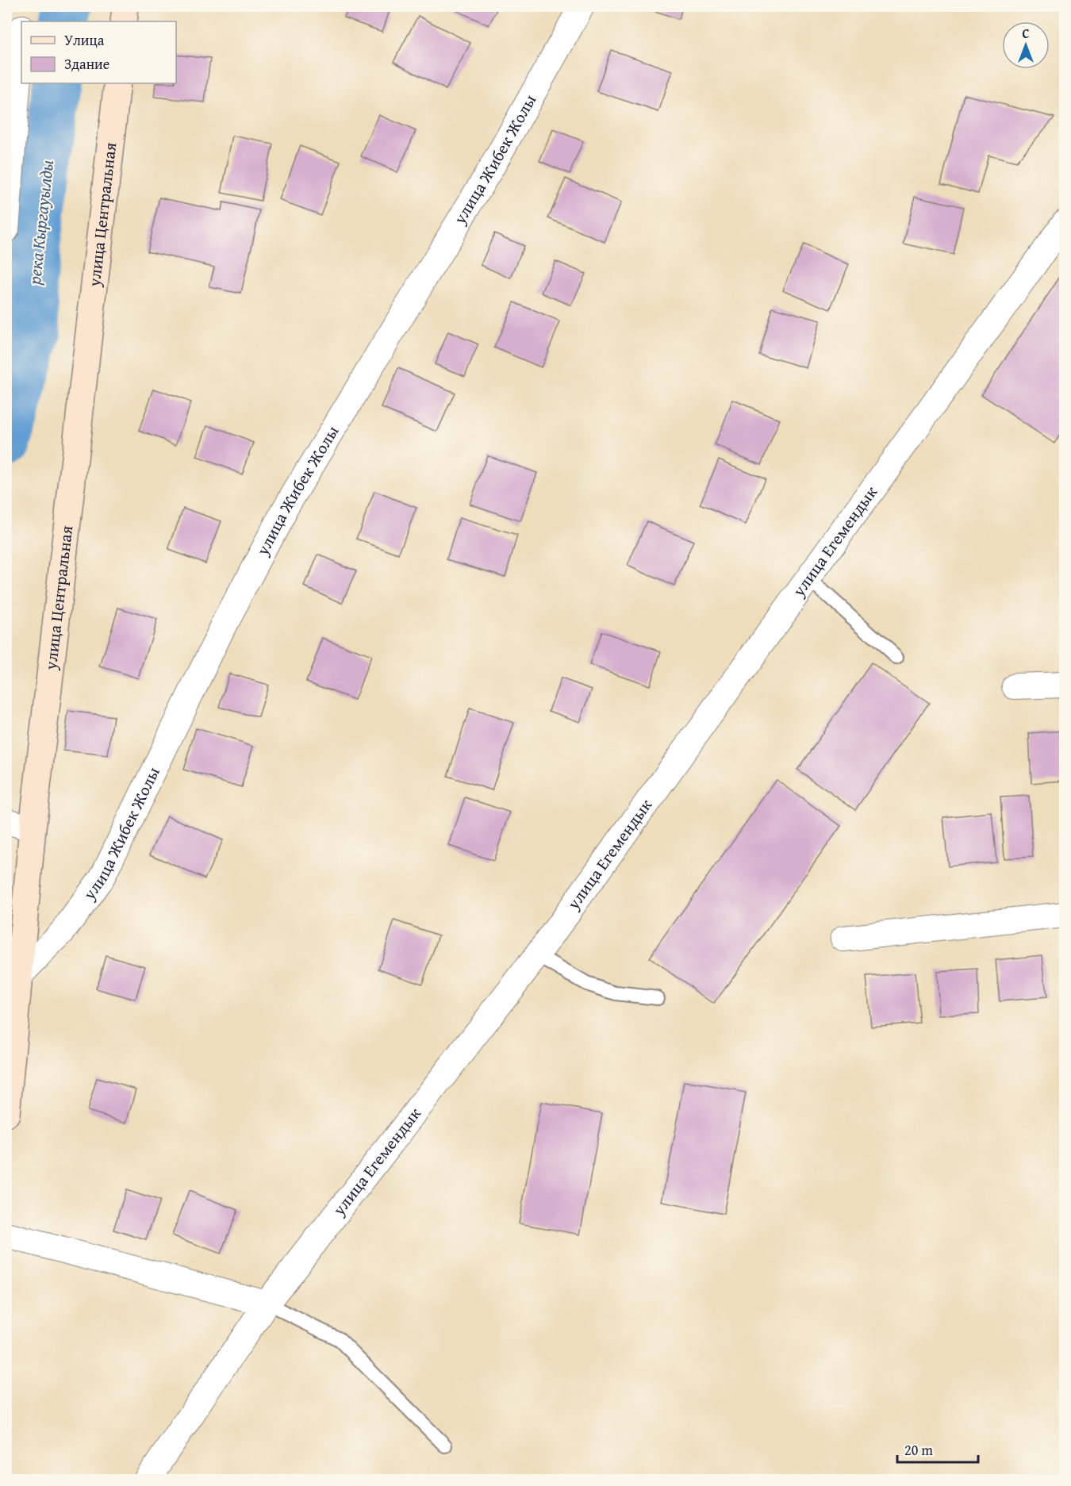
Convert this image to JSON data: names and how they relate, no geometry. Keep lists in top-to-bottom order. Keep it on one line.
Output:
{"streets":{"main road":["улица Центральная"],"street":["улица Жибек Жолы","улица Егемендык"]},"crossings":[["улица Жибек Жолы","улица Центральная"]],"water":["река Кыргауылды"],"legend":["Улица","Здание"],"scale_bar":"20 m","north":"top"}
